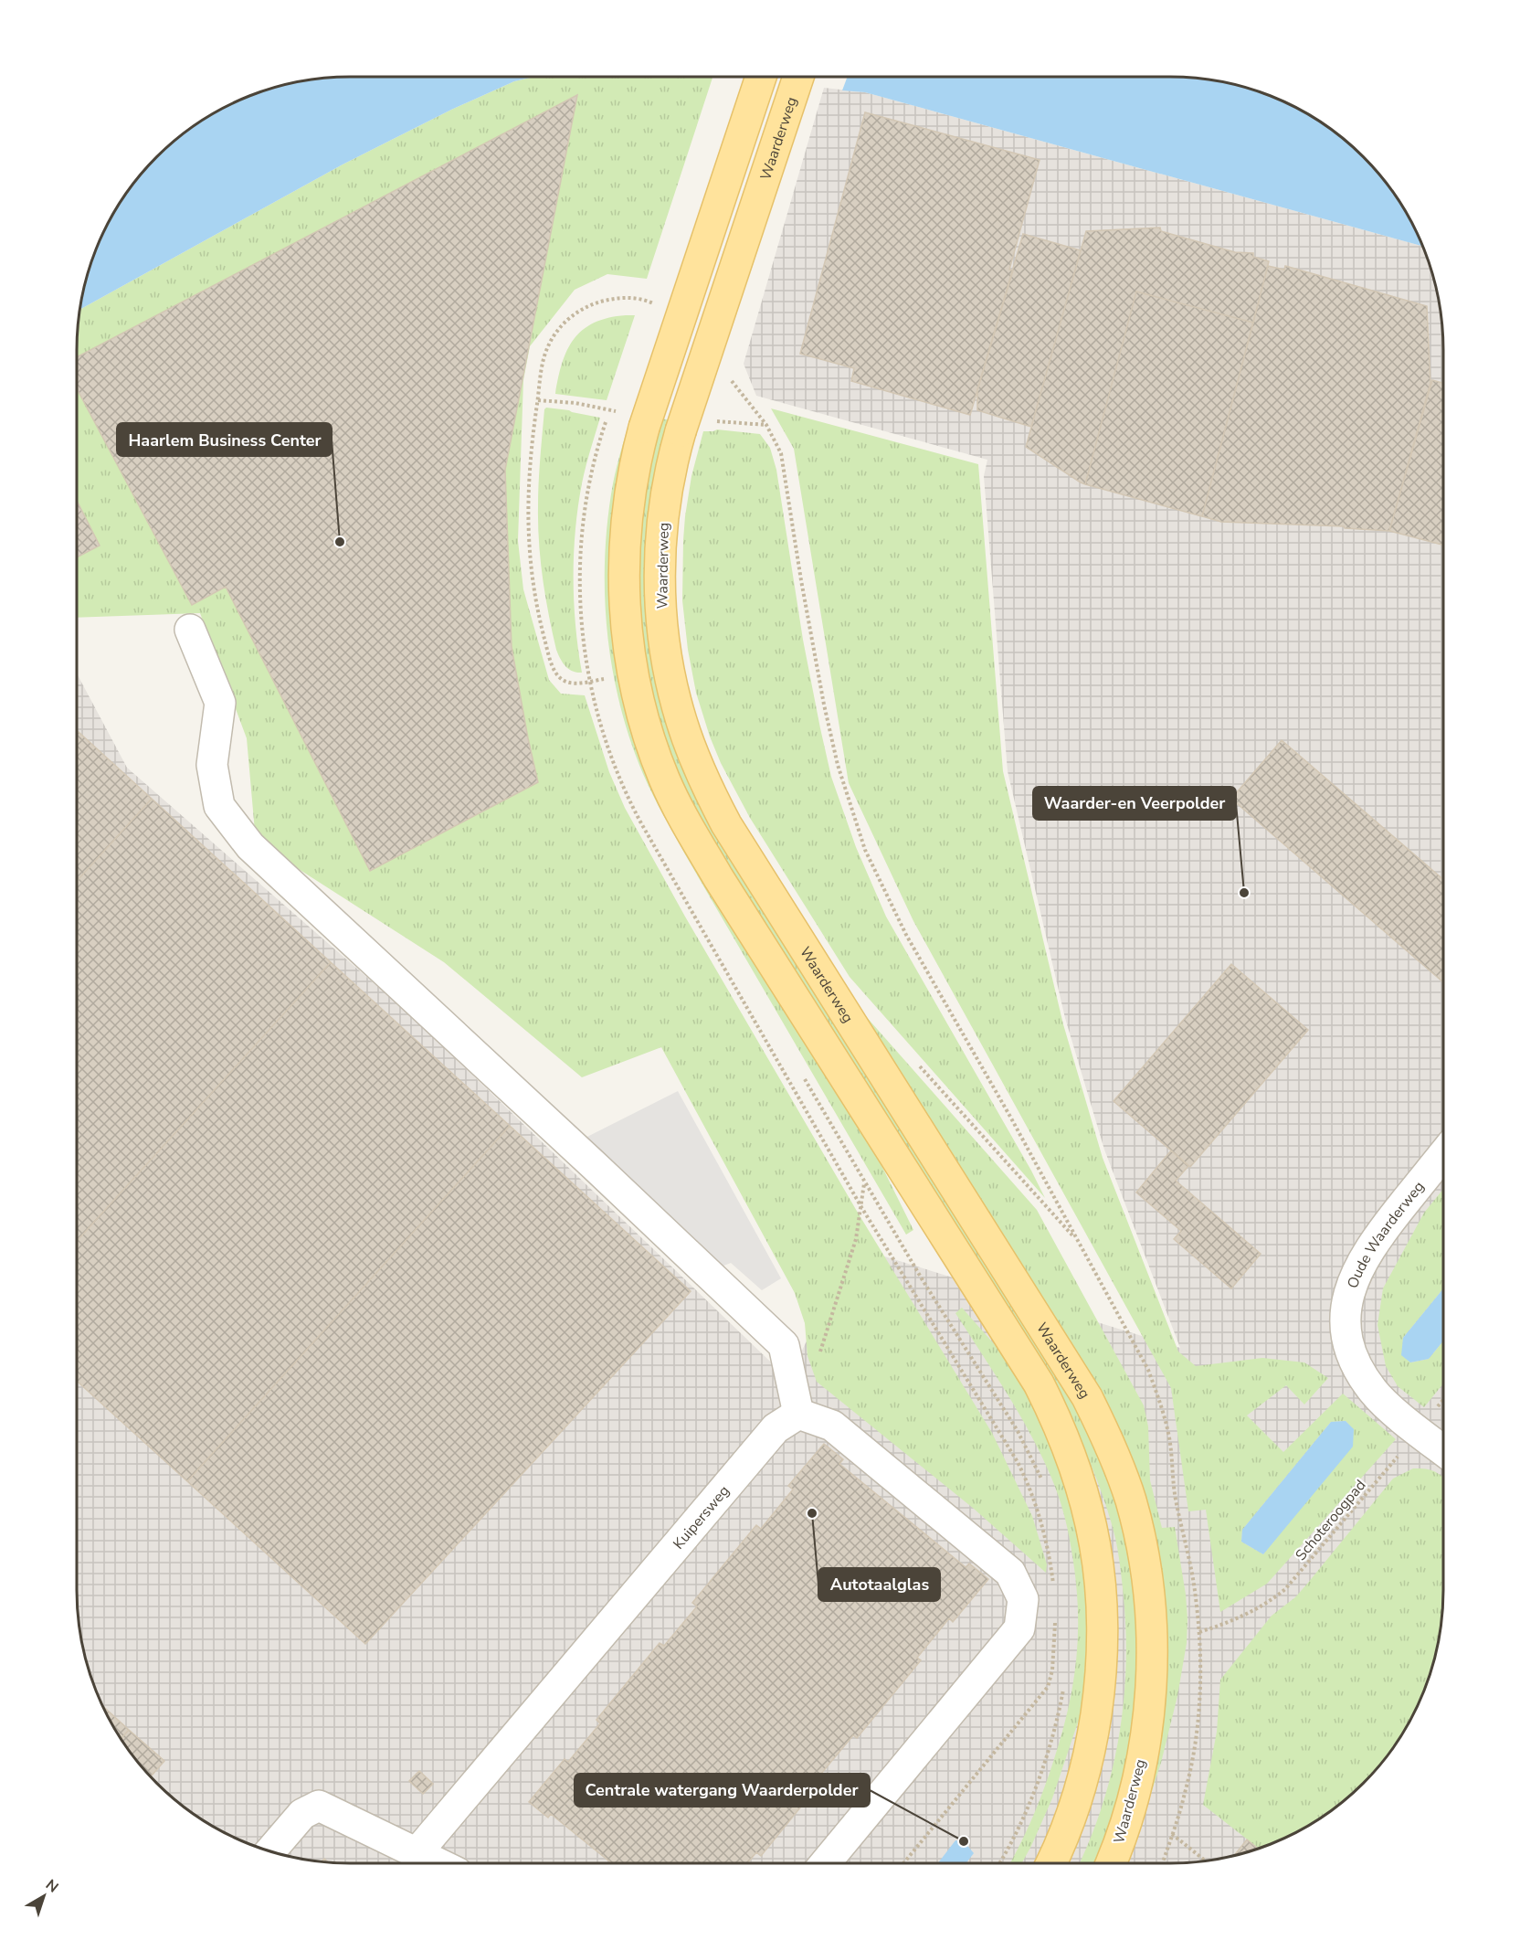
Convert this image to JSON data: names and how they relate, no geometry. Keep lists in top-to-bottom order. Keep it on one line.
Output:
{"streets":{"main road":["Waarderweg"],"street":["Oude Waarderweg","Kuipersweg"],"path":["Schoteroogpad"]},"crossings":[["Oude Waarderweg","Schoteroogpad"]],"places":["Haarlem Business Center","Waarder-en Veerpolder","Autotaalglas","Centrale watergang Waarderpolder"],"north":"top right"}
